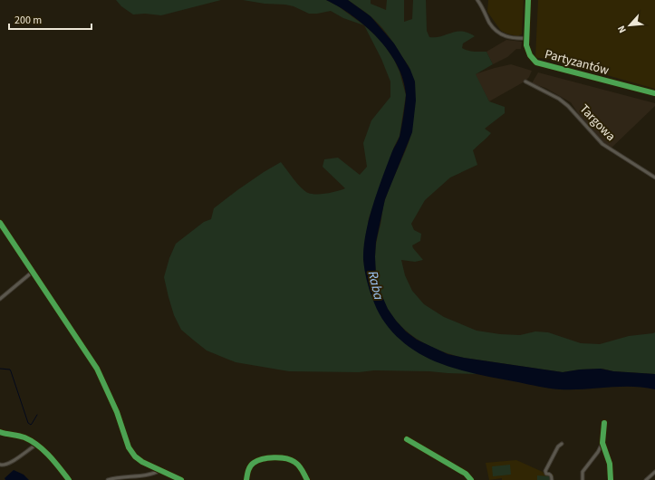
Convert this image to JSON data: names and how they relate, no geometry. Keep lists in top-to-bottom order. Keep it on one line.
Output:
{"streets":{"street":["Partyzantów","Targowa"]},"water":["Raba"],"scale_bar":"200 m","north":"bottom left"}
